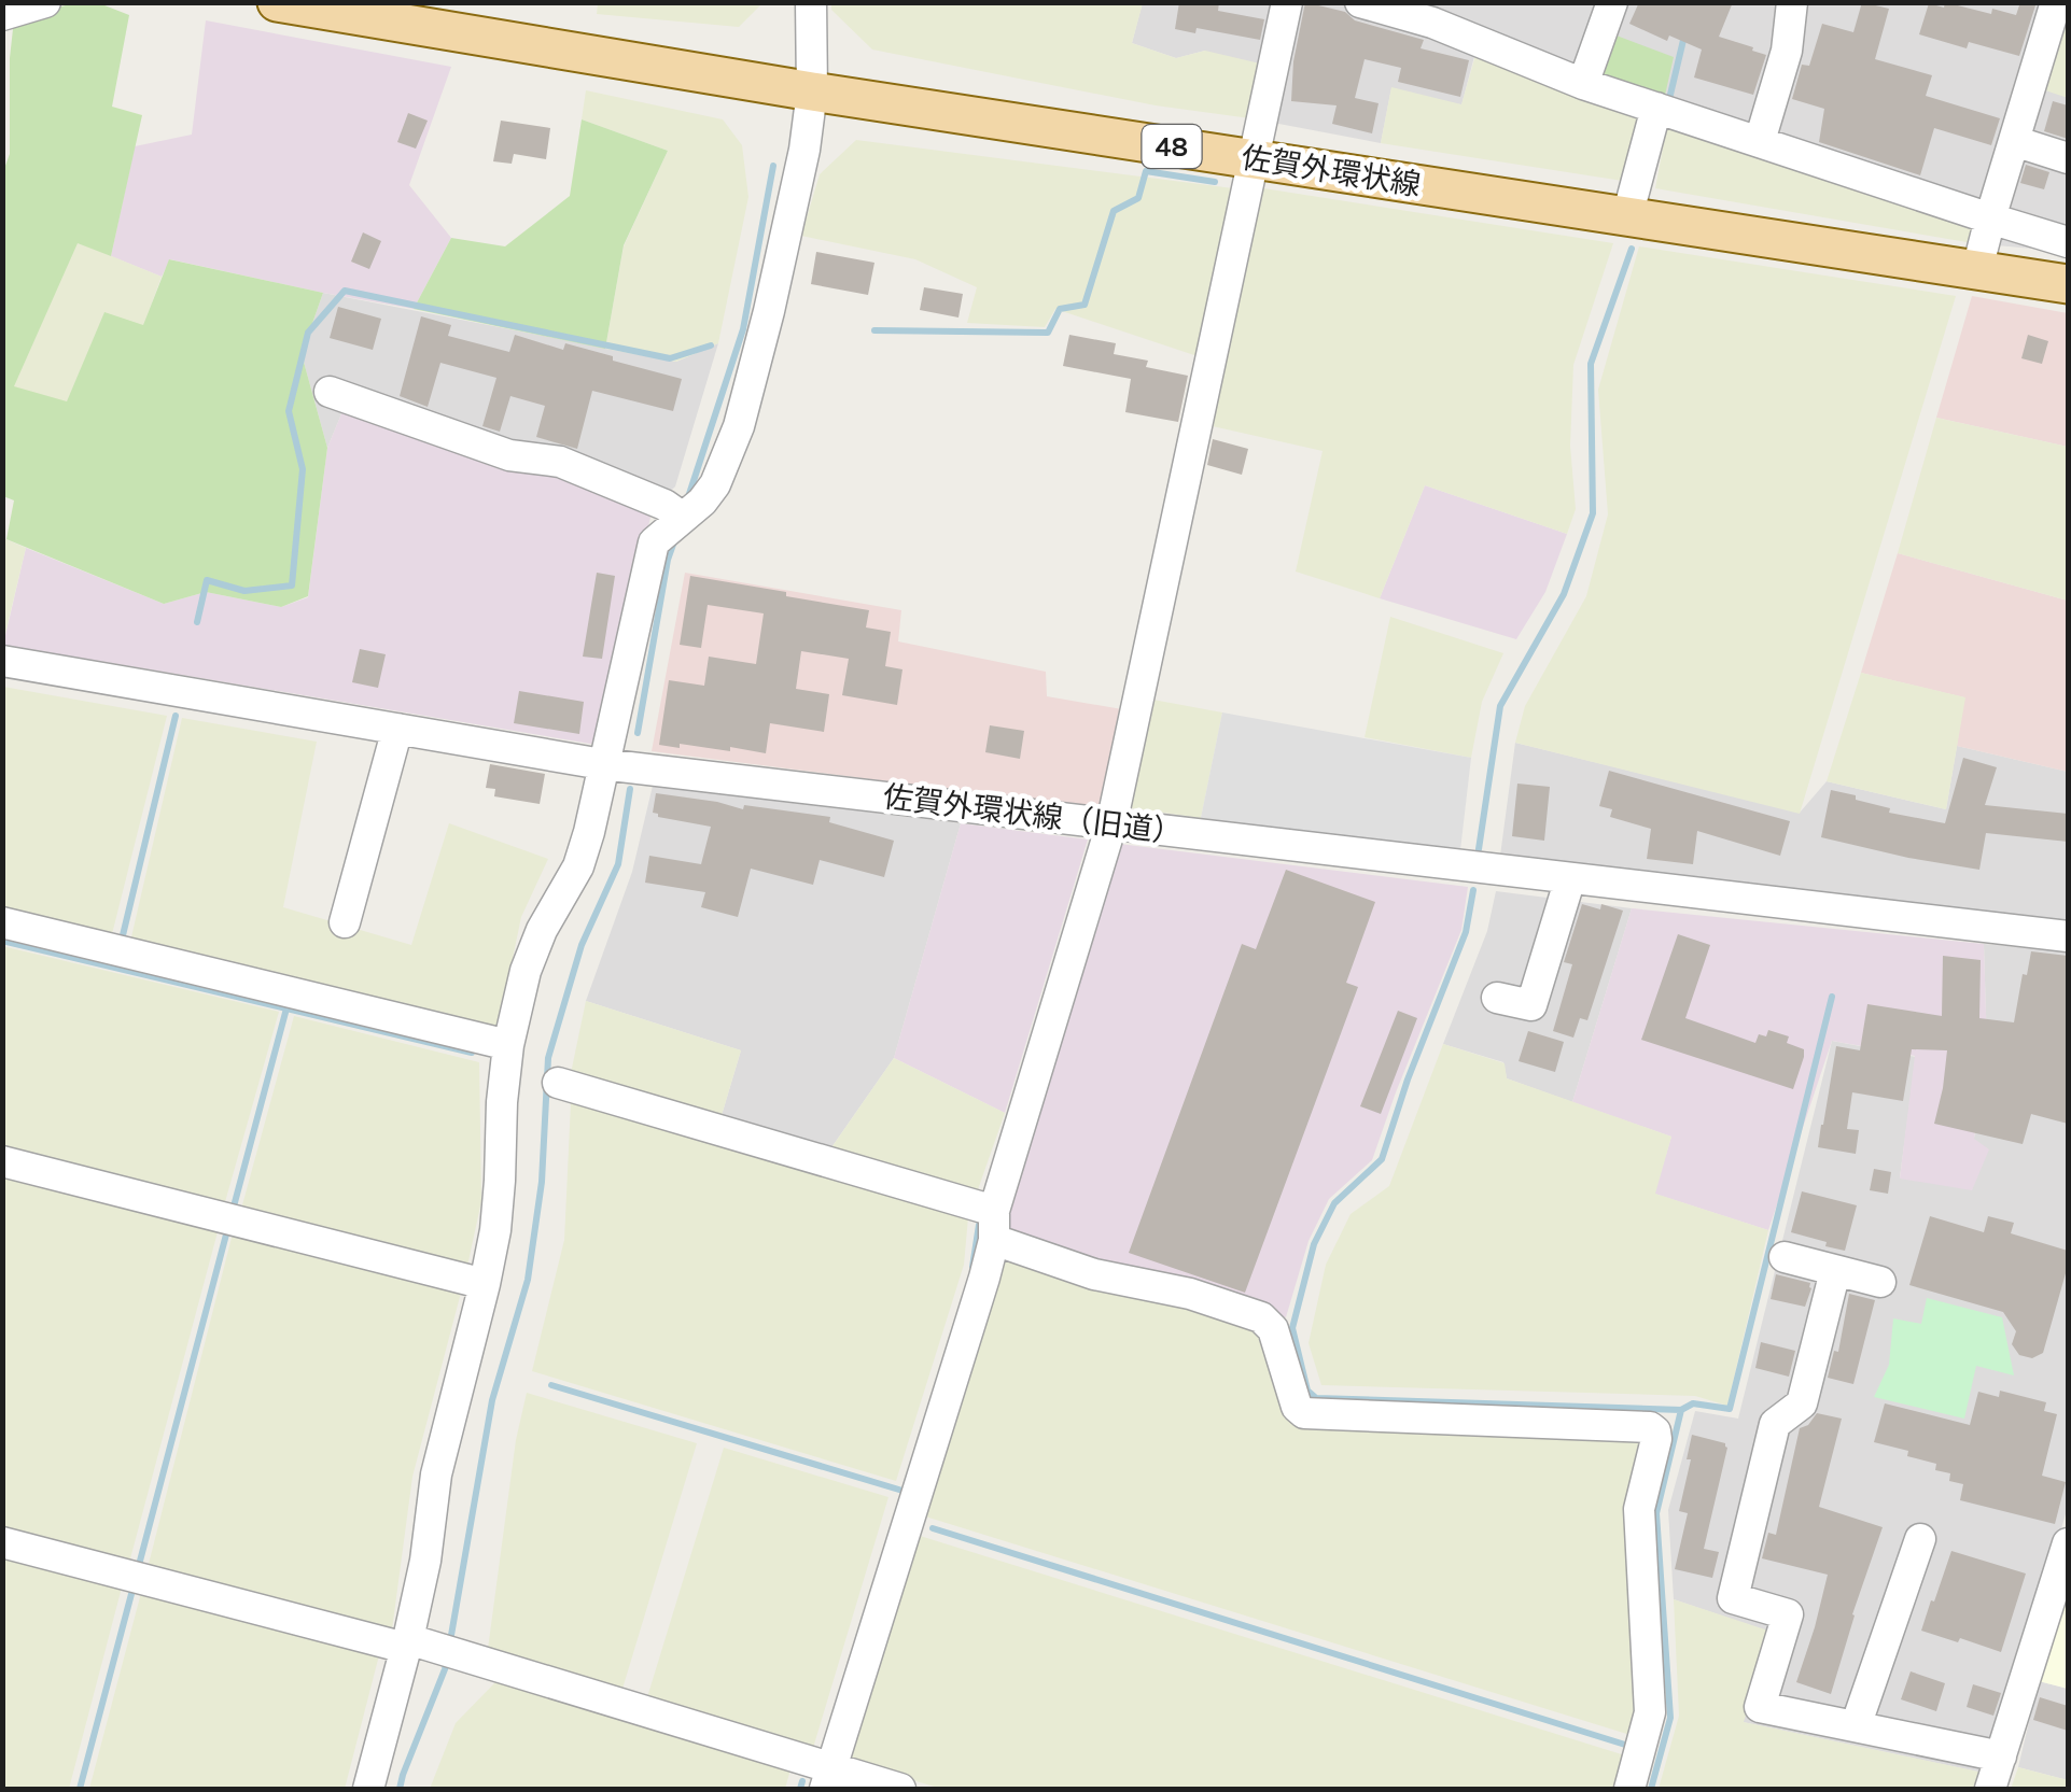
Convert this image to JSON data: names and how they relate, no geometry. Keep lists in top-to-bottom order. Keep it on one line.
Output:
{"streets":{"main road":["48","佐賀外環状線"],"street":["佐賀外環状線（旧道）"]}}
